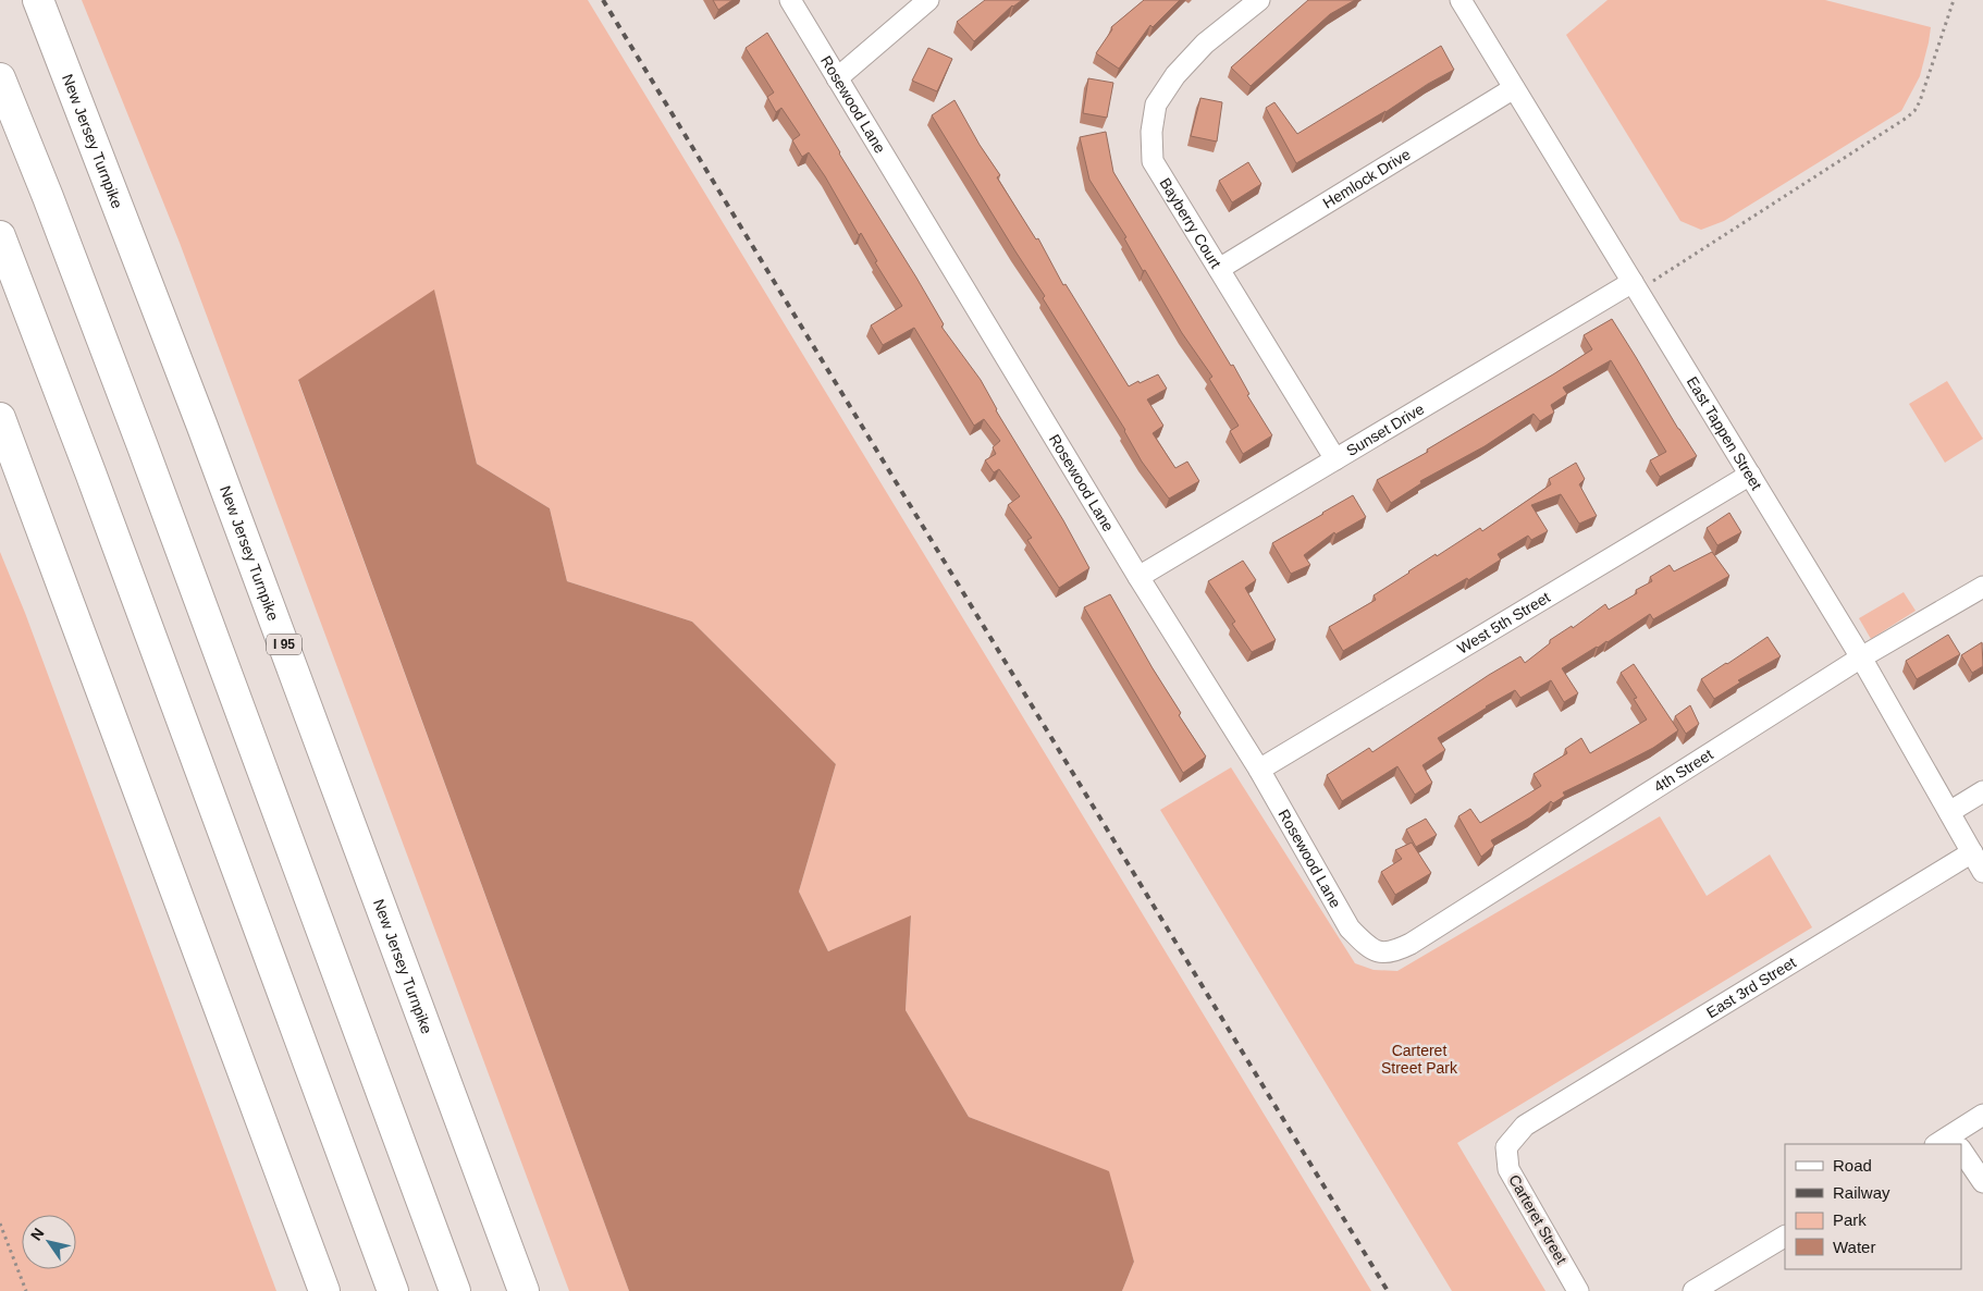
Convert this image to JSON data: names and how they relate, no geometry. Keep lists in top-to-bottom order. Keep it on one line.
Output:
{"streets":{"highway":["New Jersey Turnpike","I 95"],"street":["Rosewood Lane","Hemlock Drive","Bayberry Court","Sunset Drive","East Tappen Street","West 5th Street","4th Street","East 3rd Street","Carteret Street"]},"crossings":[["Rosewood Lane","Sunset Drive"],["Rosewood Lane","West 5th Street"],["Rosewood Lane","4th Street"],["Hemlock Drive","Bayberry Court"],["Hemlock Drive","East Tappen Street"],["Bayberry Court","Sunset Drive"],["Sunset Drive","East Tappen Street"],["East Tappen Street","West 5th Street"],["East Tappen Street","4th Street"],["East Tappen Street","East 3rd Street"],["East 3rd Street","Carteret Street"]],"parks":["Carteret Street Park"],"legend":["Road","Railway","Park","Water"],"north":"top left"}
